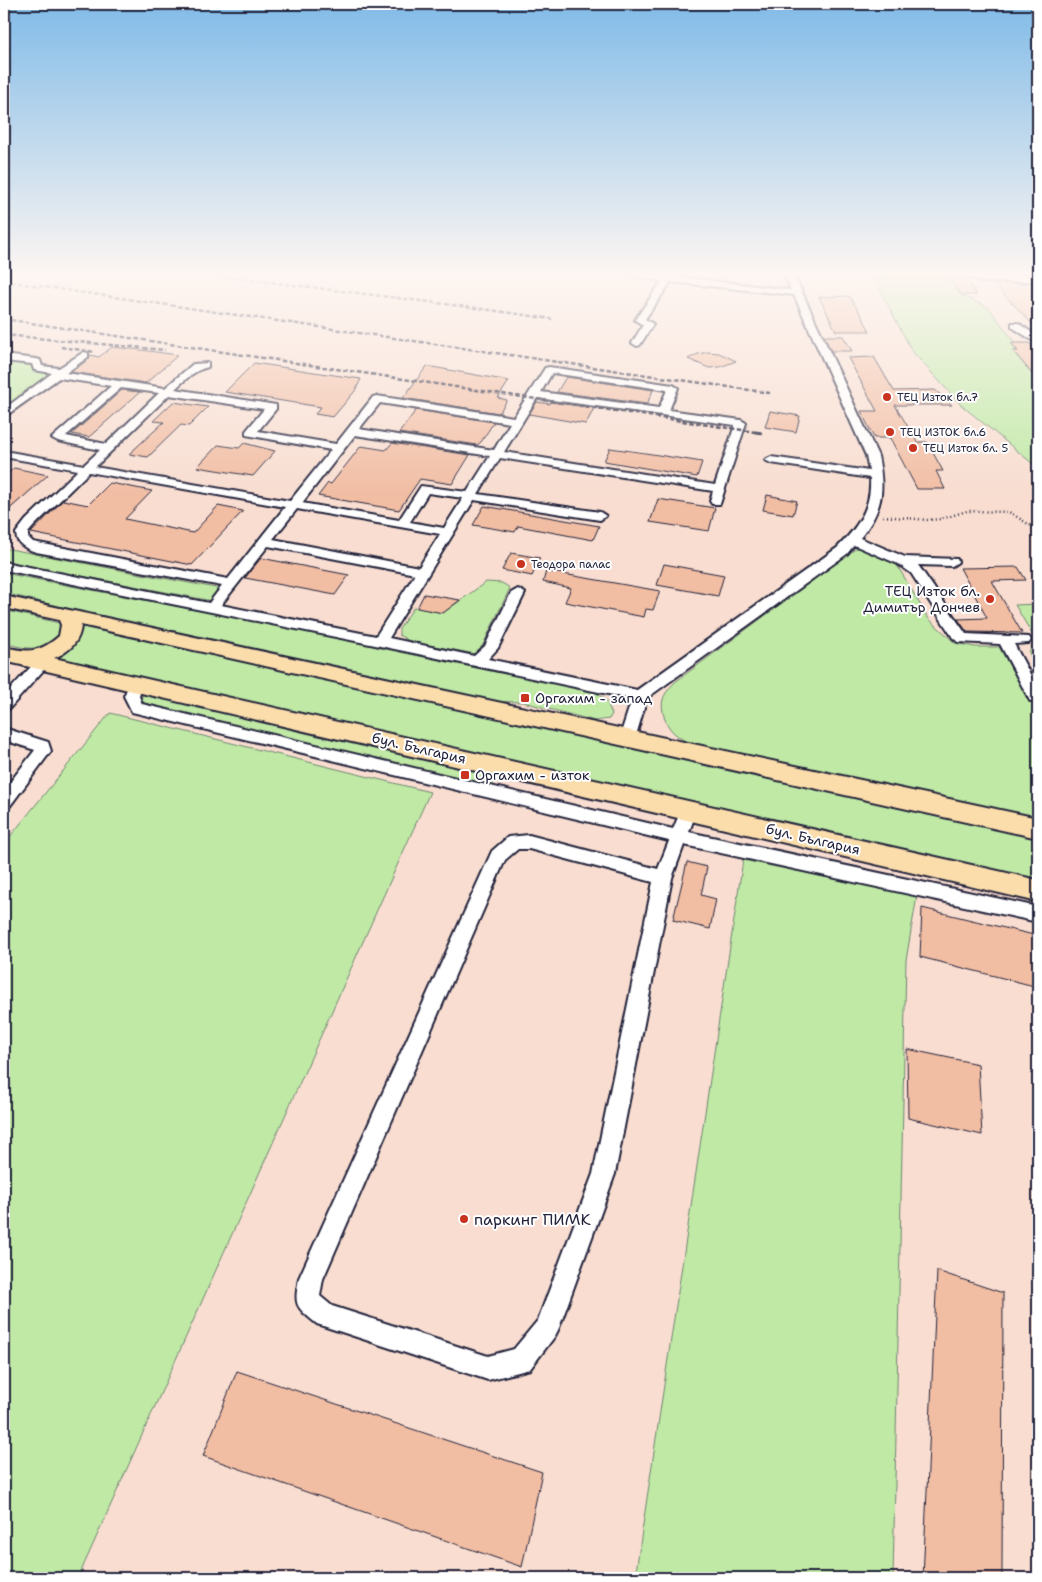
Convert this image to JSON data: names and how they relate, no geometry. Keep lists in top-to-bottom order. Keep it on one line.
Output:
{"streets":{"highway":["бул. България"]},"places":{"other":["ТЕЦ Изток бл.7","ТЕЦ ИЗТОК бл.6","ТЕЦ Изток бл. 5","Теодора палас","ТЕЦ Изток бл. Димитър Дончев","паркинг ПИМК"],"transit":["Оргахим - запад","Оргахим - изток"]}}
